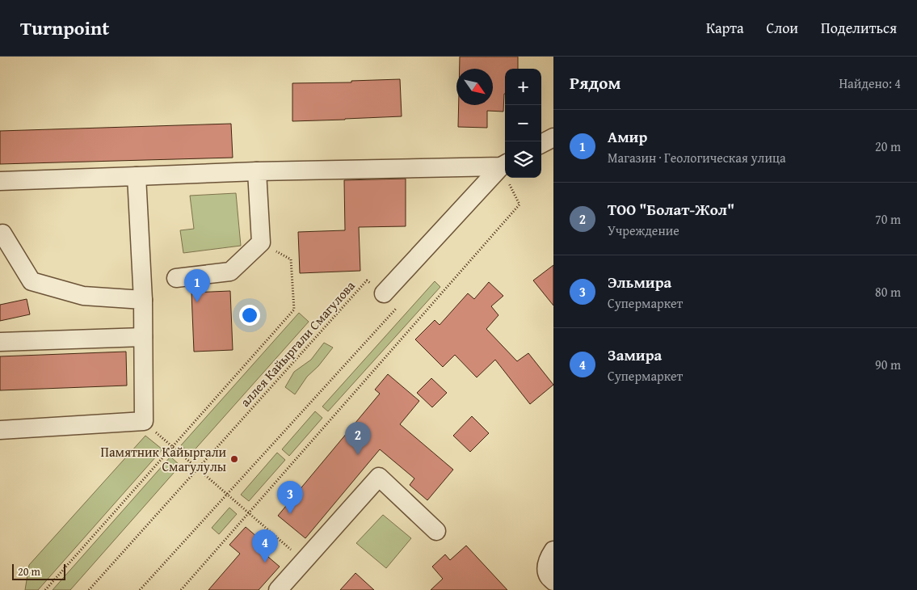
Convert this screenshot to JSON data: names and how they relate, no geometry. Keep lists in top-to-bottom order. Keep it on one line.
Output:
{"streets":{"path":["аллея Кайыргали Смагулова"]},"places":["Памятник Кайыргали Смагулулы"],"scale_bar":"20 m","north":"bottom right","page":{"header":"Turnpoint","nav":["Карта","Слои","Поделиться"],"heading":["Рядом","Найдено: 4"],"map_buttons":["+","−"],"list":[{"mark":"1","name":"Амир","note":"Магазин · Геологическая улица","value":"20 m"},{"mark":"2","name":"ТОО \"Болат-Жол\"","note":"Учреждение","value":"70 m"},{"mark":"3","name":"Эльмира","note":"Супермаркет","value":"80 m"},{"mark":"4","name":"Замира","note":"Супермаркет","value":"90 m"}],"pins":["1","2","3","4"],"scale":"20 m"}}
